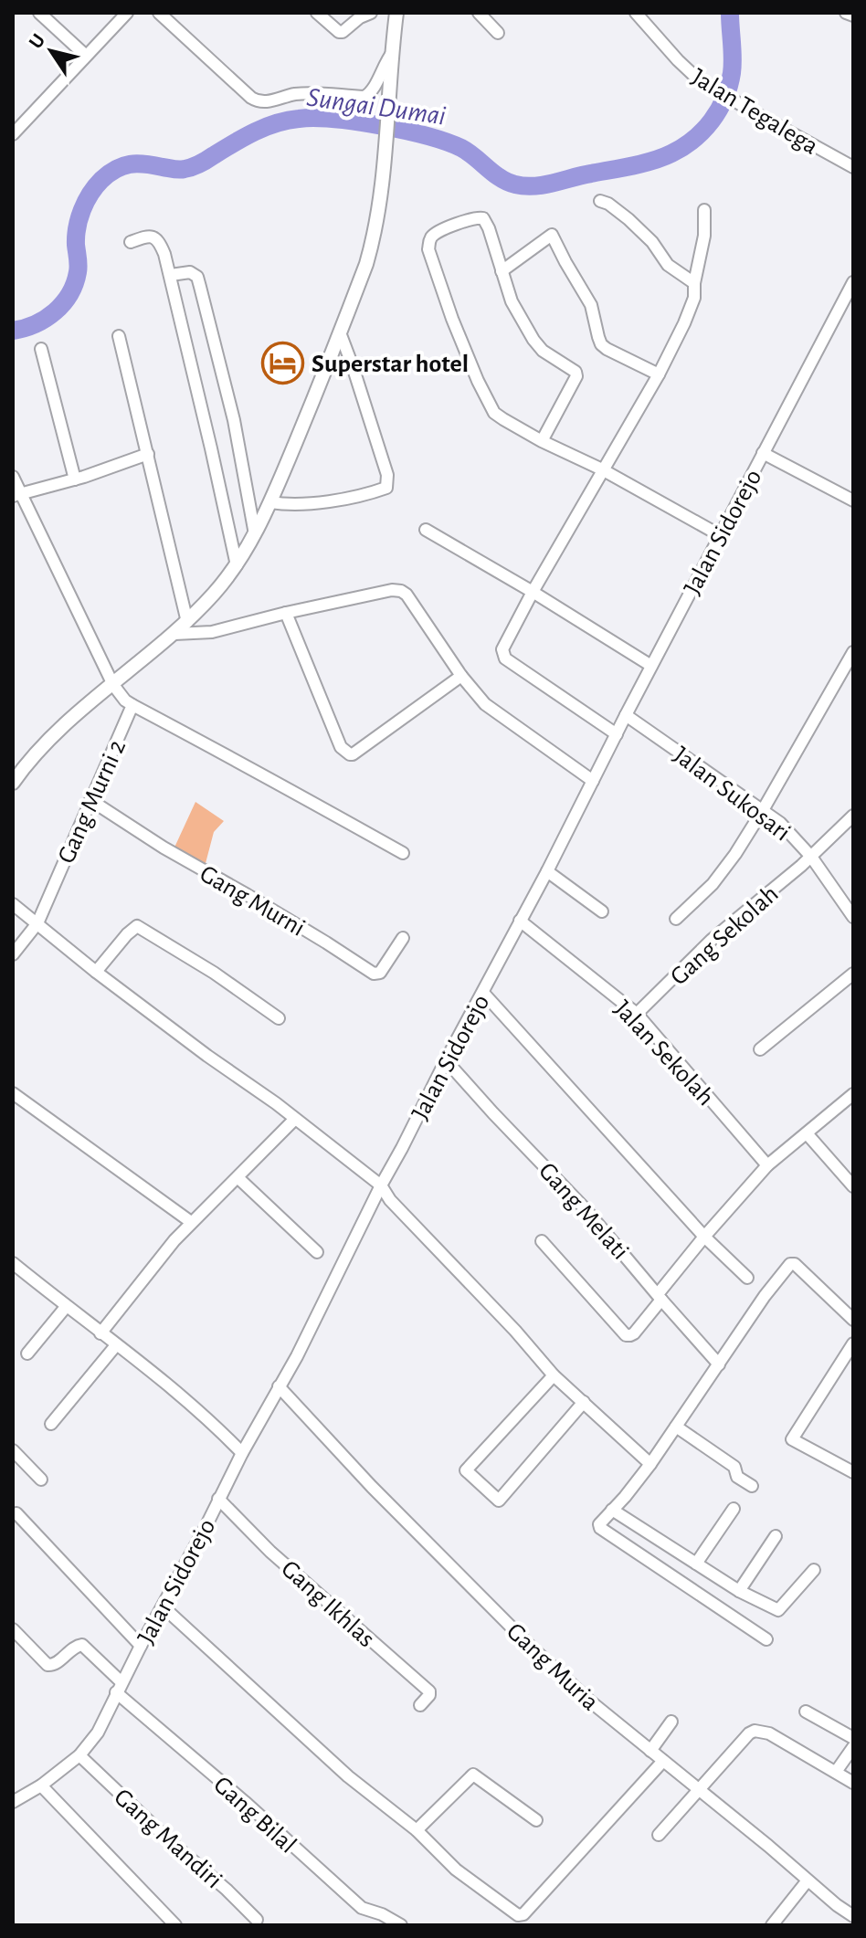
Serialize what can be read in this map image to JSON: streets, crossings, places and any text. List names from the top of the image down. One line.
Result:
{"streets":{"street":["Jalan Tegalega","Jalan Sidorejo","Jalan Sukosari","Gang Murni 2","Gang Murni","Gang Sekolah","Jalan Sekolah","Gang Melati","Gang Ikhlas","Gang Muria","Gang Bilal","Gang Mandiri"]},"crossings":[["Jalan Sidorejo","Jalan Sukosari"],["Jalan Sidorejo","Jalan Sekolah"],["Jalan Sidorejo","Gang Melati"],["Jalan Sidorejo","Gang Ikhlas"],["Jalan Sidorejo","Gang Muria"],["Jalan Sidorejo","Gang Bilal"],["Jalan Sidorejo","Gang Mandiri"],["Jalan Sukosari","Gang Sekolah"],["Gang Murni 2","Gang Murni"],["Gang Sekolah","Jalan Sekolah"]],"water":["Sungai Dumai"],"places":{"hotel":["Superstar hotel"]},"north":"top left"}
